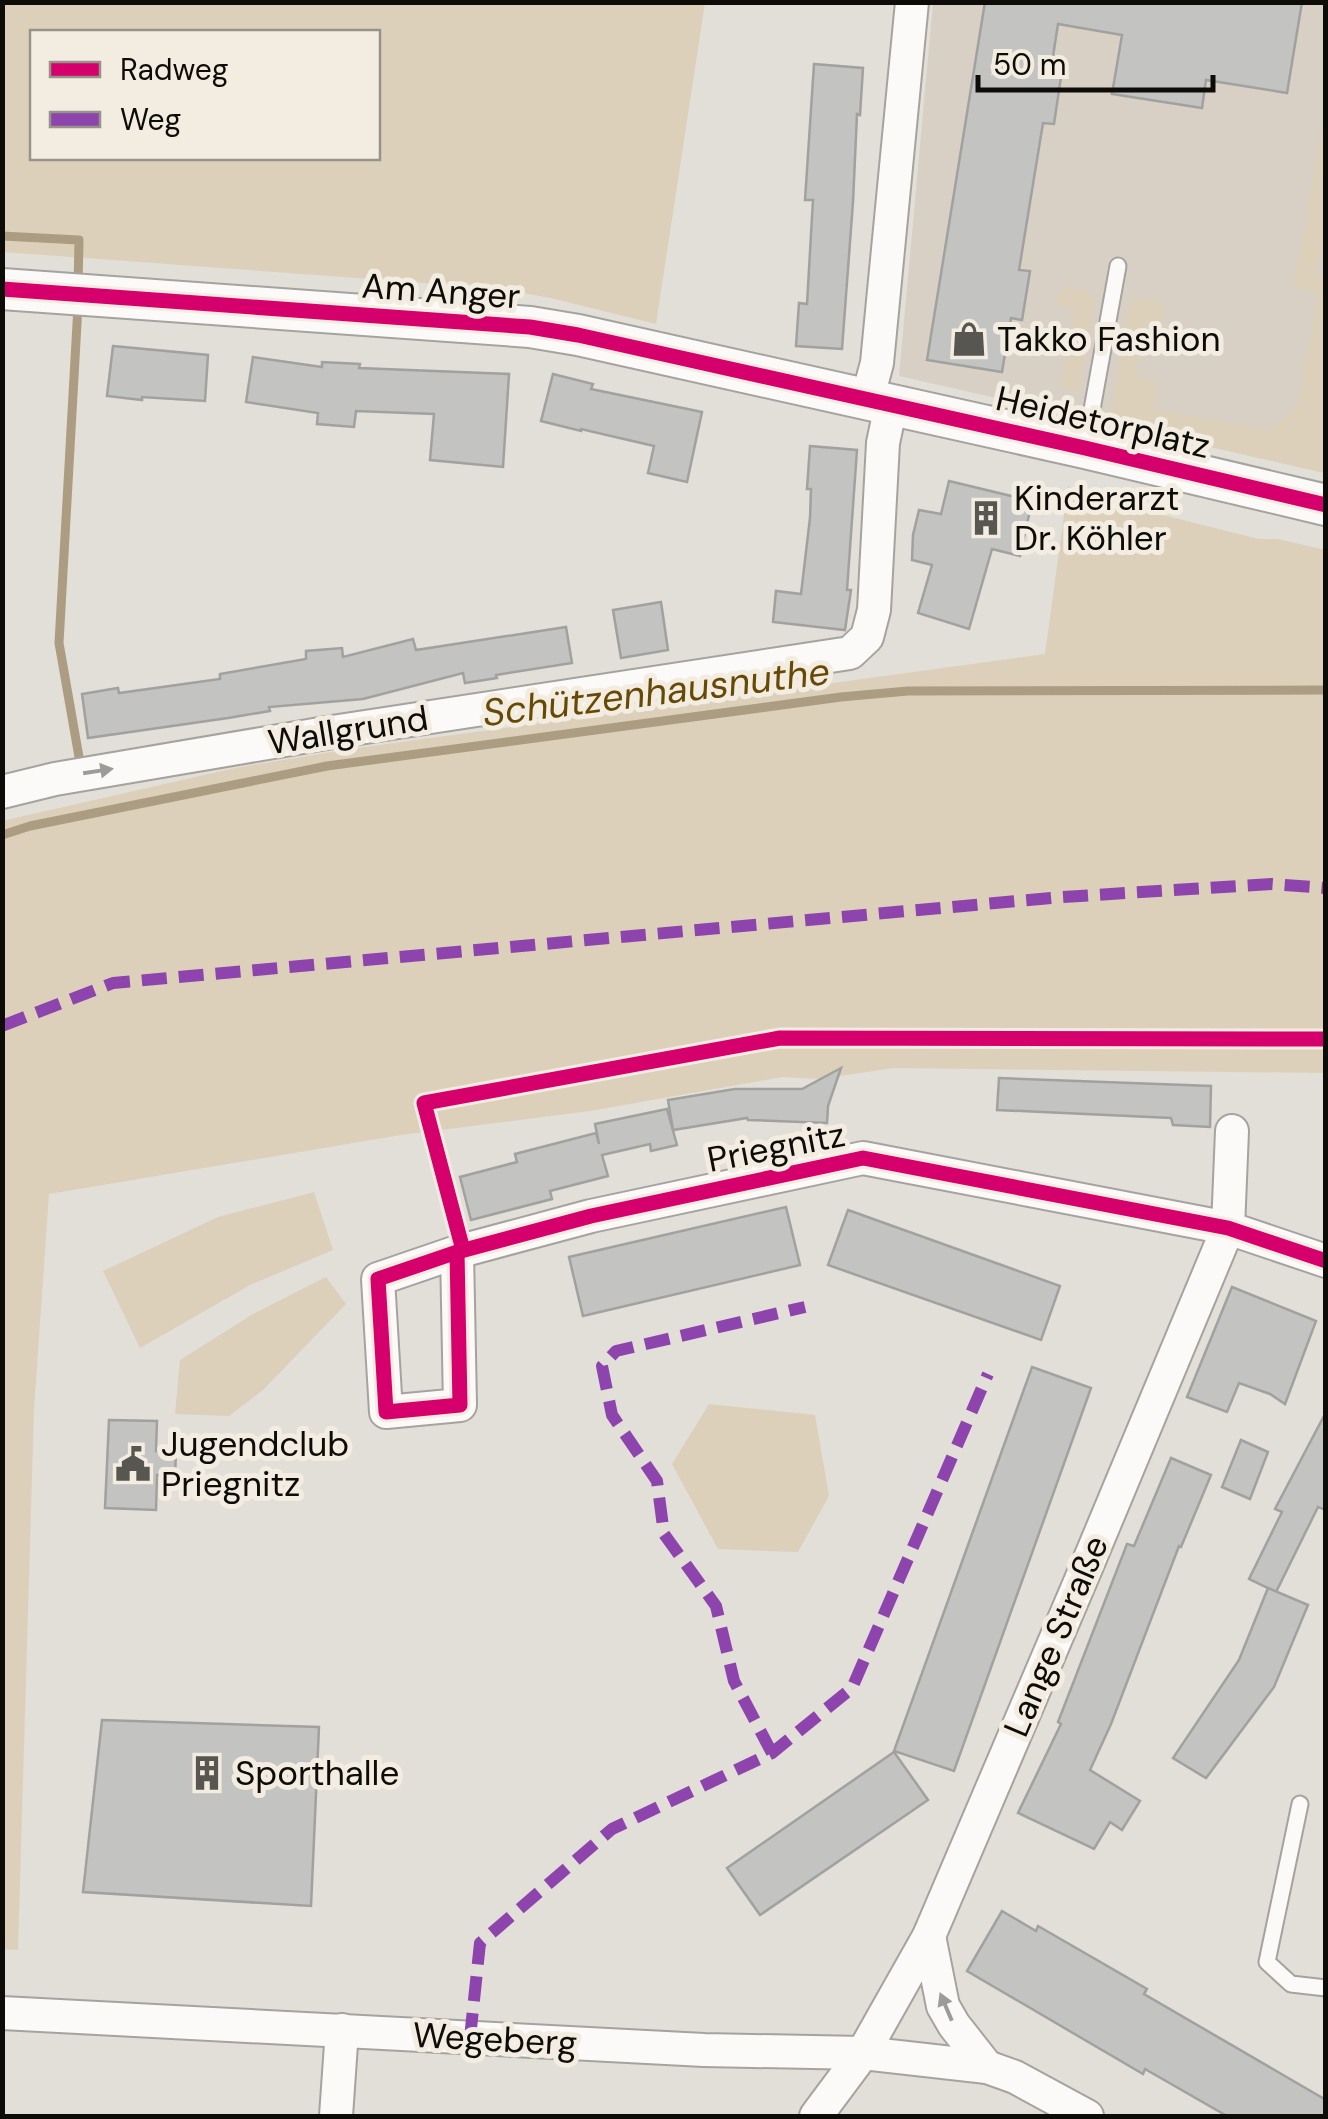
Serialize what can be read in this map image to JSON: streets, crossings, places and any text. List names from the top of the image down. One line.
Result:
{"streets":{"street":["Am Anger","Heidetorplatz","Wallgrund","Priegnitz","Lange Straße","Wegeberg"]},"crossings":[["Am Anger","Heidetorplatz"],["Am Anger","Wallgrund"],["Heidetorplatz","Wallgrund"],["Priegnitz","Lange Straße"],["Lange Straße","Wegeberg"]],"one_way":["Wallgrund"],"water":["Schützenhausnuthe"],"places":{"shop":["Takko Fashion"],"building":["Kinderarzt Dr. Köhler","Sporthalle"],"public building":["Jugendclub Priegnitz"]},"legend":["Radweg","Weg"],"scale_bar":"50 m"}
